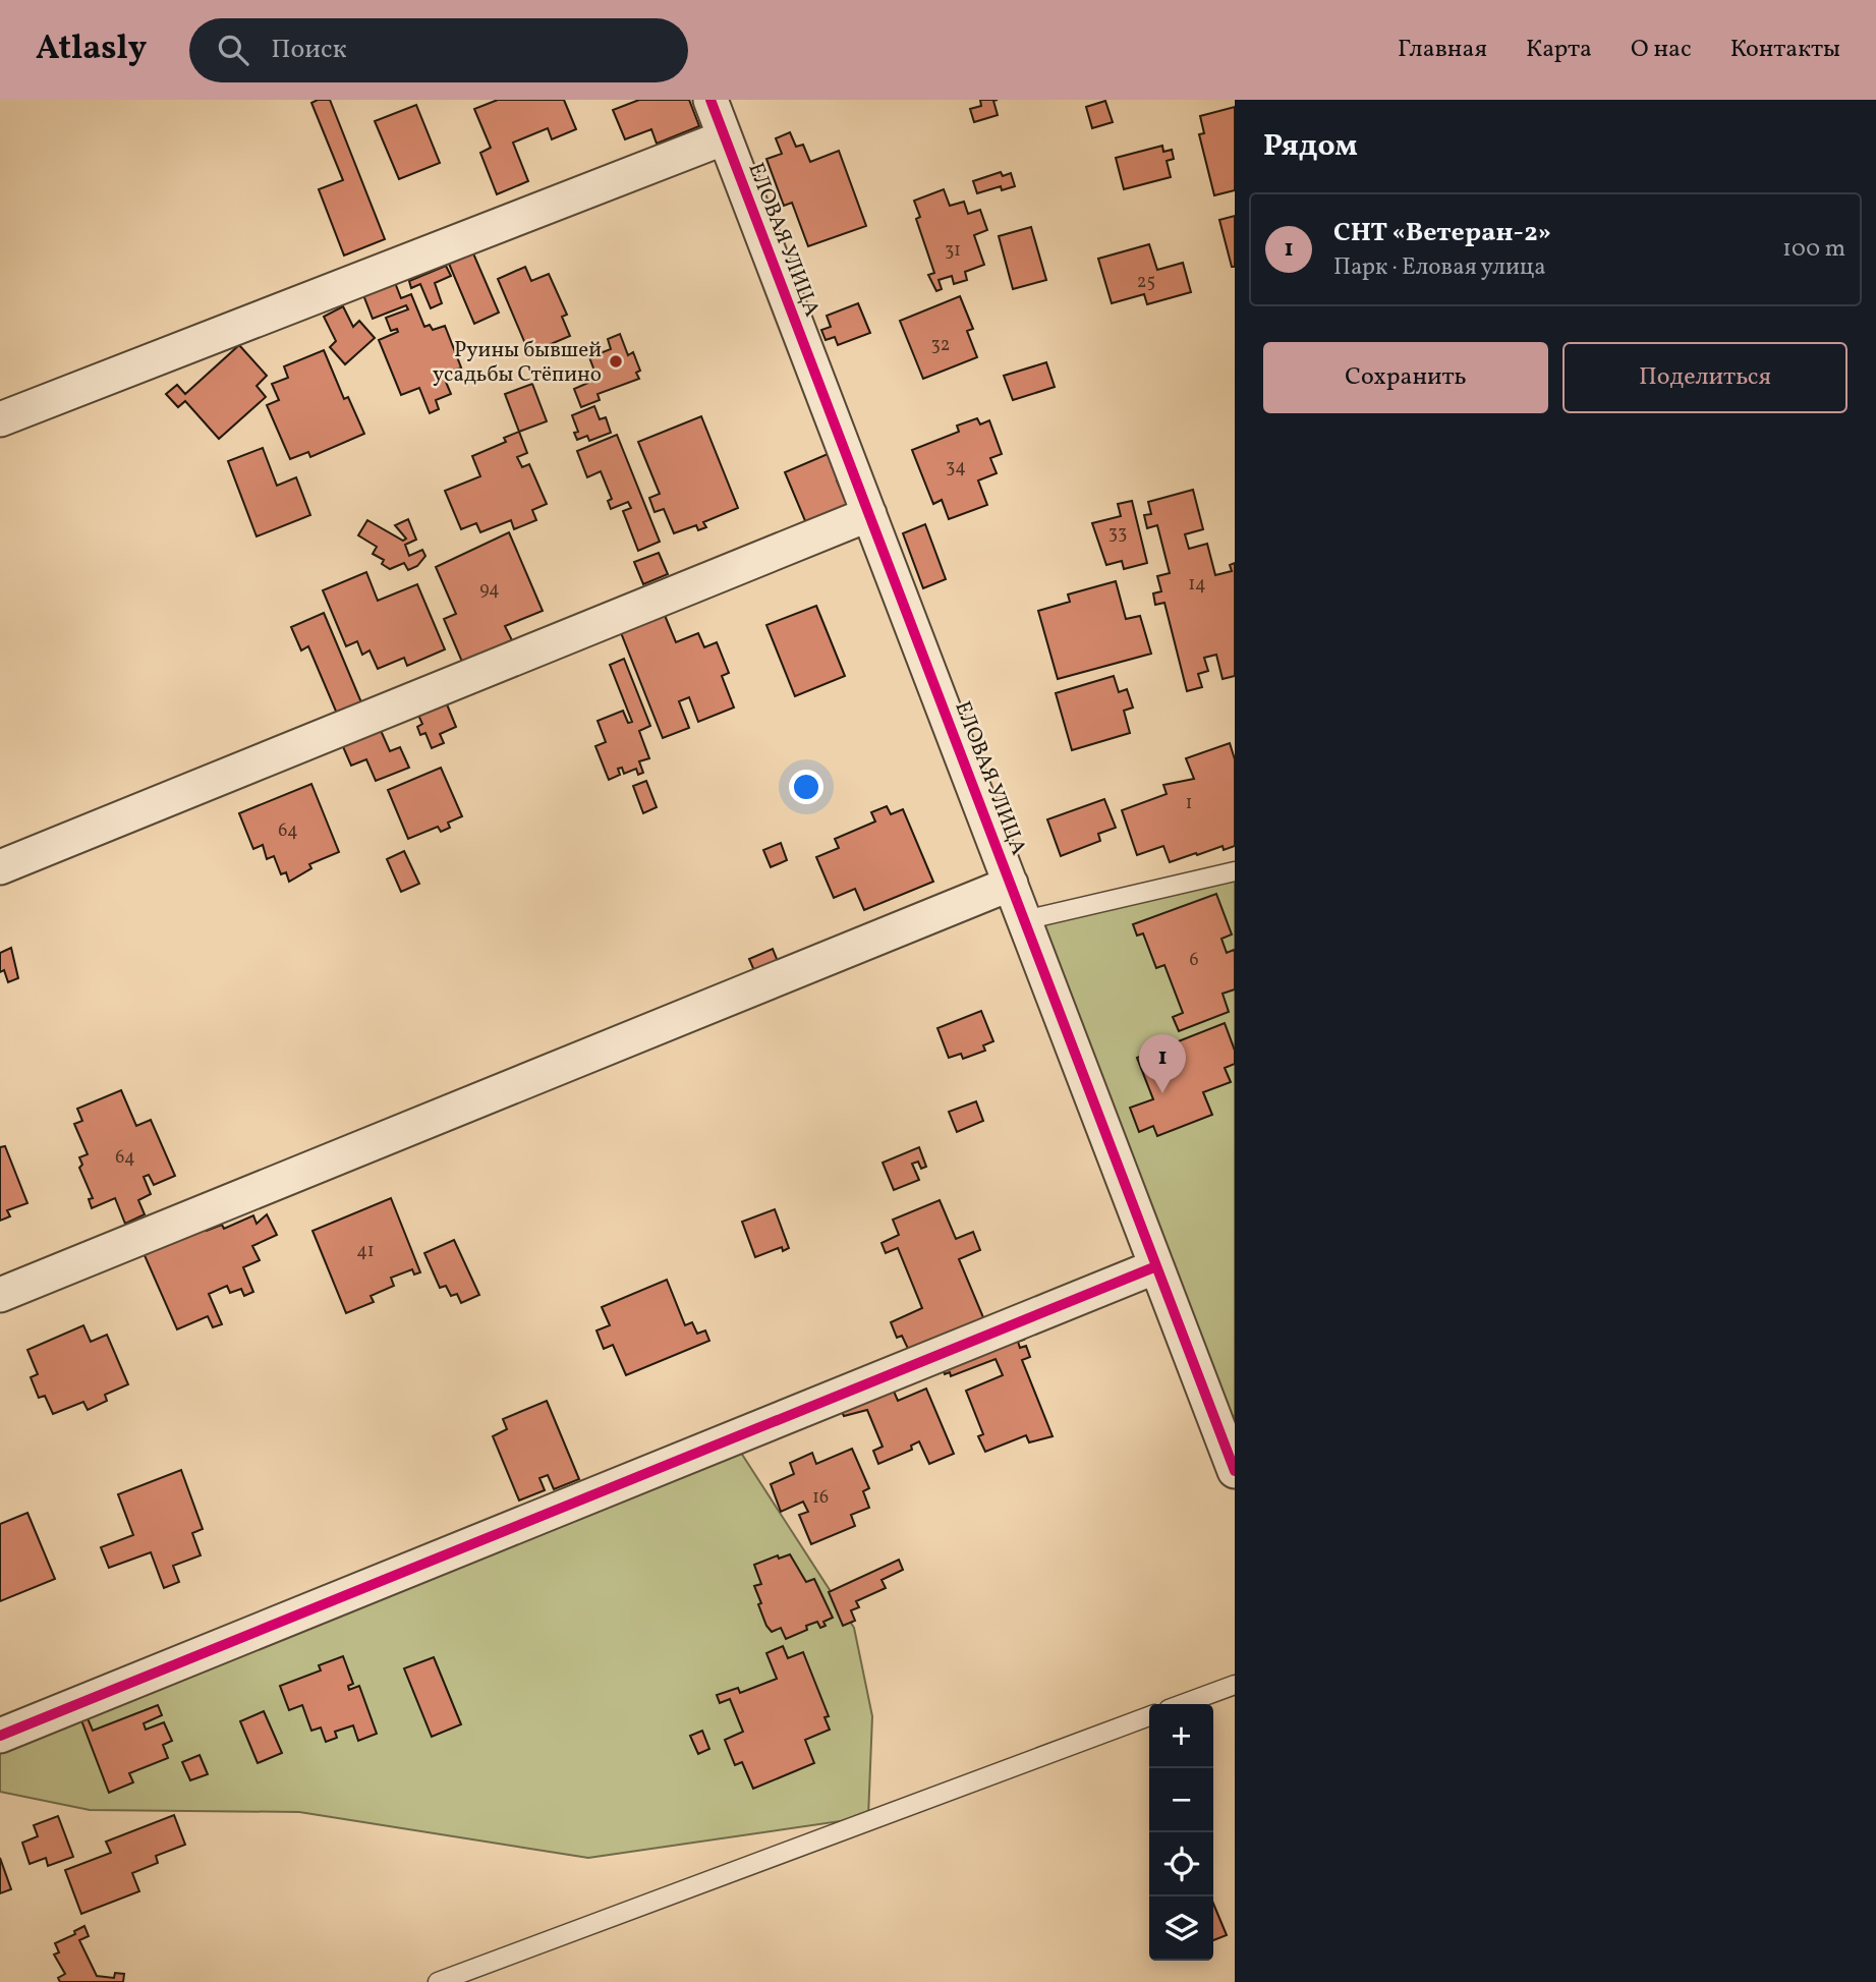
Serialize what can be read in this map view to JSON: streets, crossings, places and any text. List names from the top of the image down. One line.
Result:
{"streets":{"street":["ЕЛОВАЯ УЛИЦА"]},"places":["Руины бывшей усадьбы Стёпино"],"house_numbers":["31","25","32","34","33","14","94","1","64","6","64","41","16"],"page":{"header":"Atlasly","search":"Поиск","nav":["Главная","Карта","О нас","Контакты"],"heading":"Рядом","list":[{"mark":"1","name":"СНТ «Ветеран-2»","note":"Парк · Еловая улица","value":"100 m"}],"buttons":["Сохранить","Поделиться"],"pins":"1","map_buttons":["+","−"]}}
